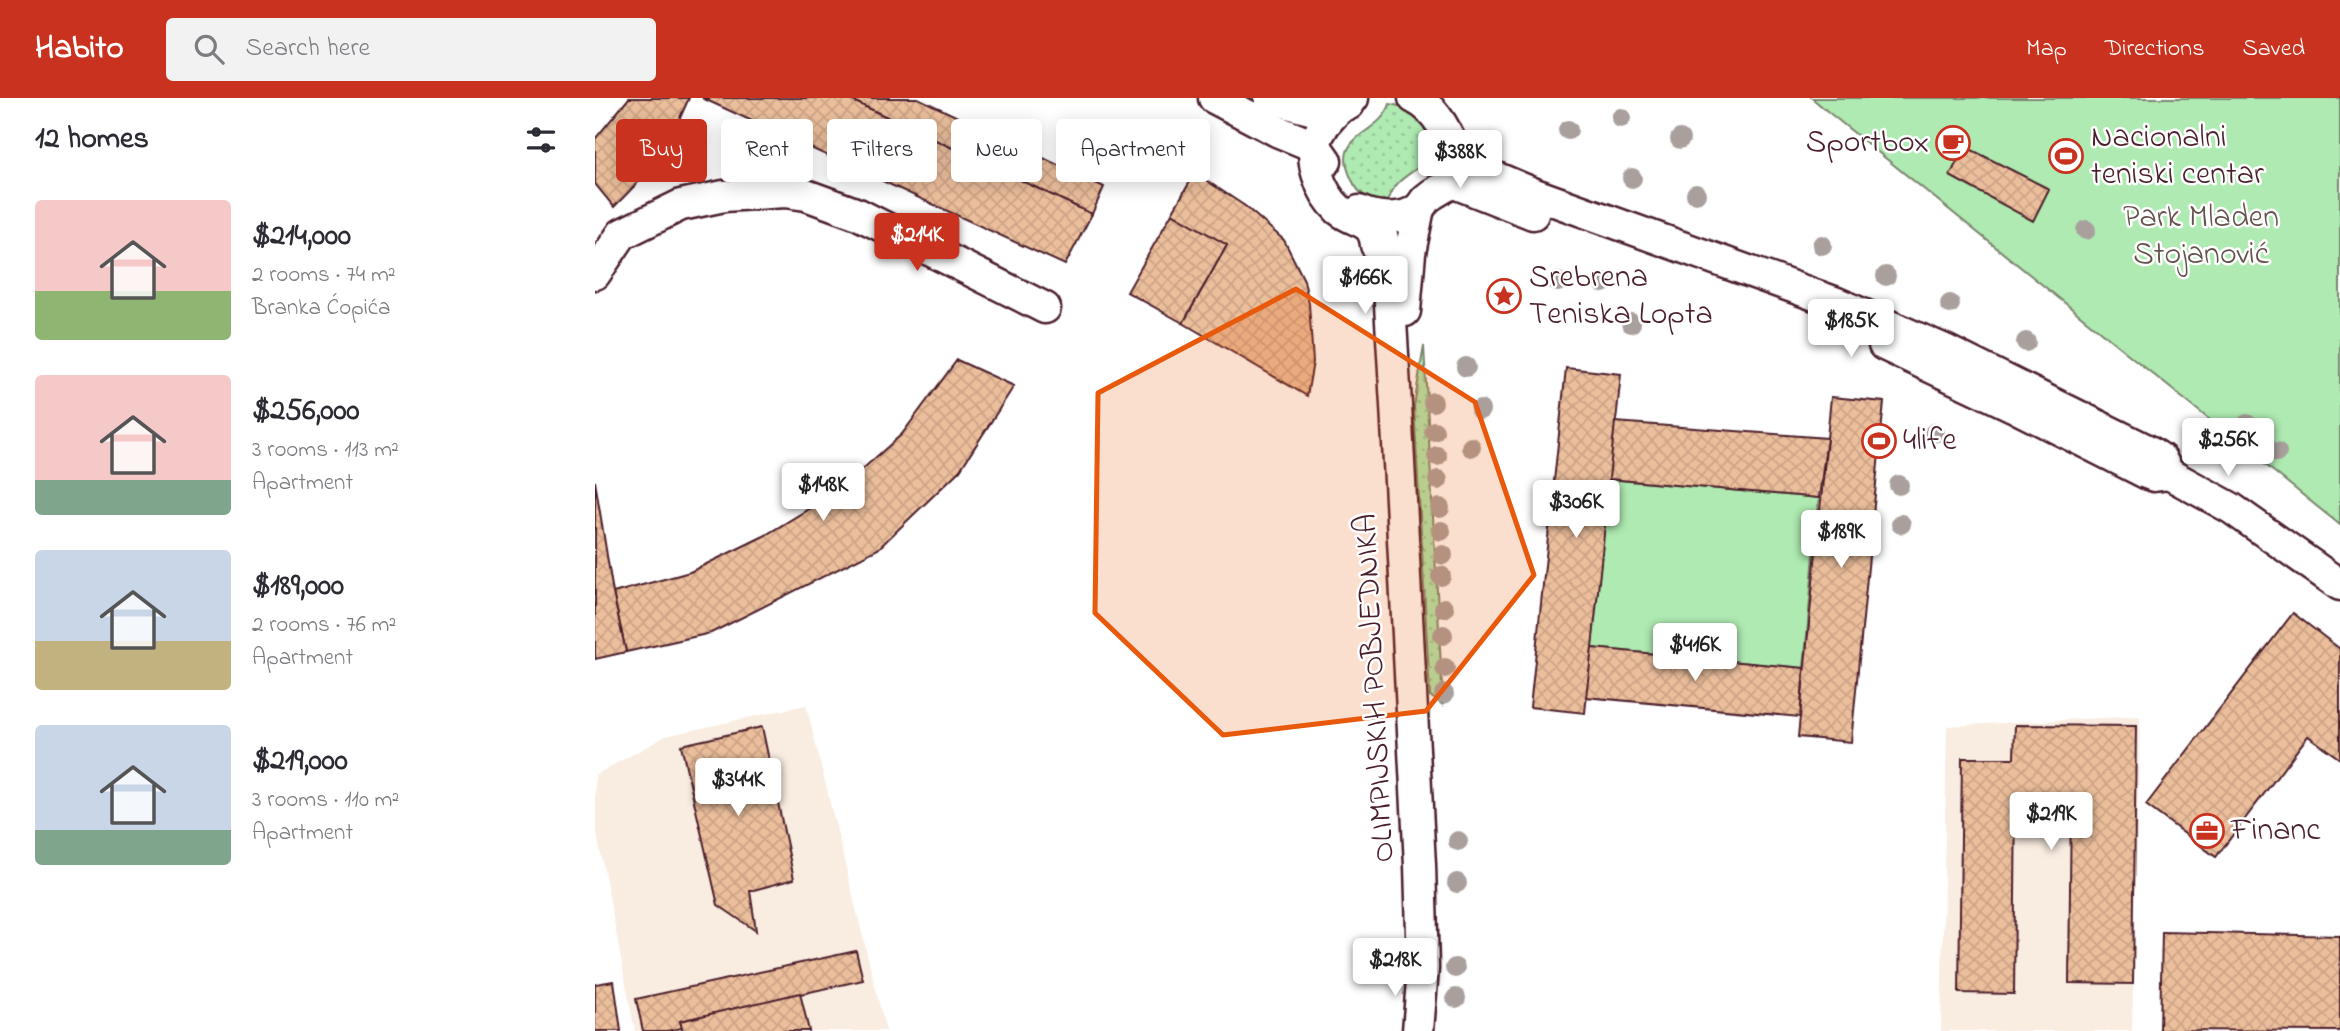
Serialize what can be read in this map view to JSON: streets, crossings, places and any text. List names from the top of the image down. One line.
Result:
{"streets":{"street":["OLIMPIJSKIH POBJEDNIKA"]},"parks":["Park Mladen Stojanović"],"places":{"cafe":["Sportbox"],"sports":["Nacionalni teniski centar","4life"],"place":["Srebrena Teniska Lopta"],"office":["Financ"]},"page":{"header":"Habito","search":"Search here","nav":["Map","Directions","Saved"],"heading":"12 homes","chip":["Buy","Rent","Filters","New","Apartment"],"price":["$388K","$214K","$166K","$185K","$256K","$148K","$306K","$189K","$416K","$344K","$219K","$218K"],"list":[{"name":"$214,000","note":"2 rooms · 74 m² · Branka Ćopića"},{"name":"$256,000","note":"3 rooms · 113 m² · Apartment"},{"name":"$189,000","note":"2 rooms · 76 m² · Apartment"},{"name":"$219,000","note":"3 rooms · 110 m² · Apartment"}]}}
